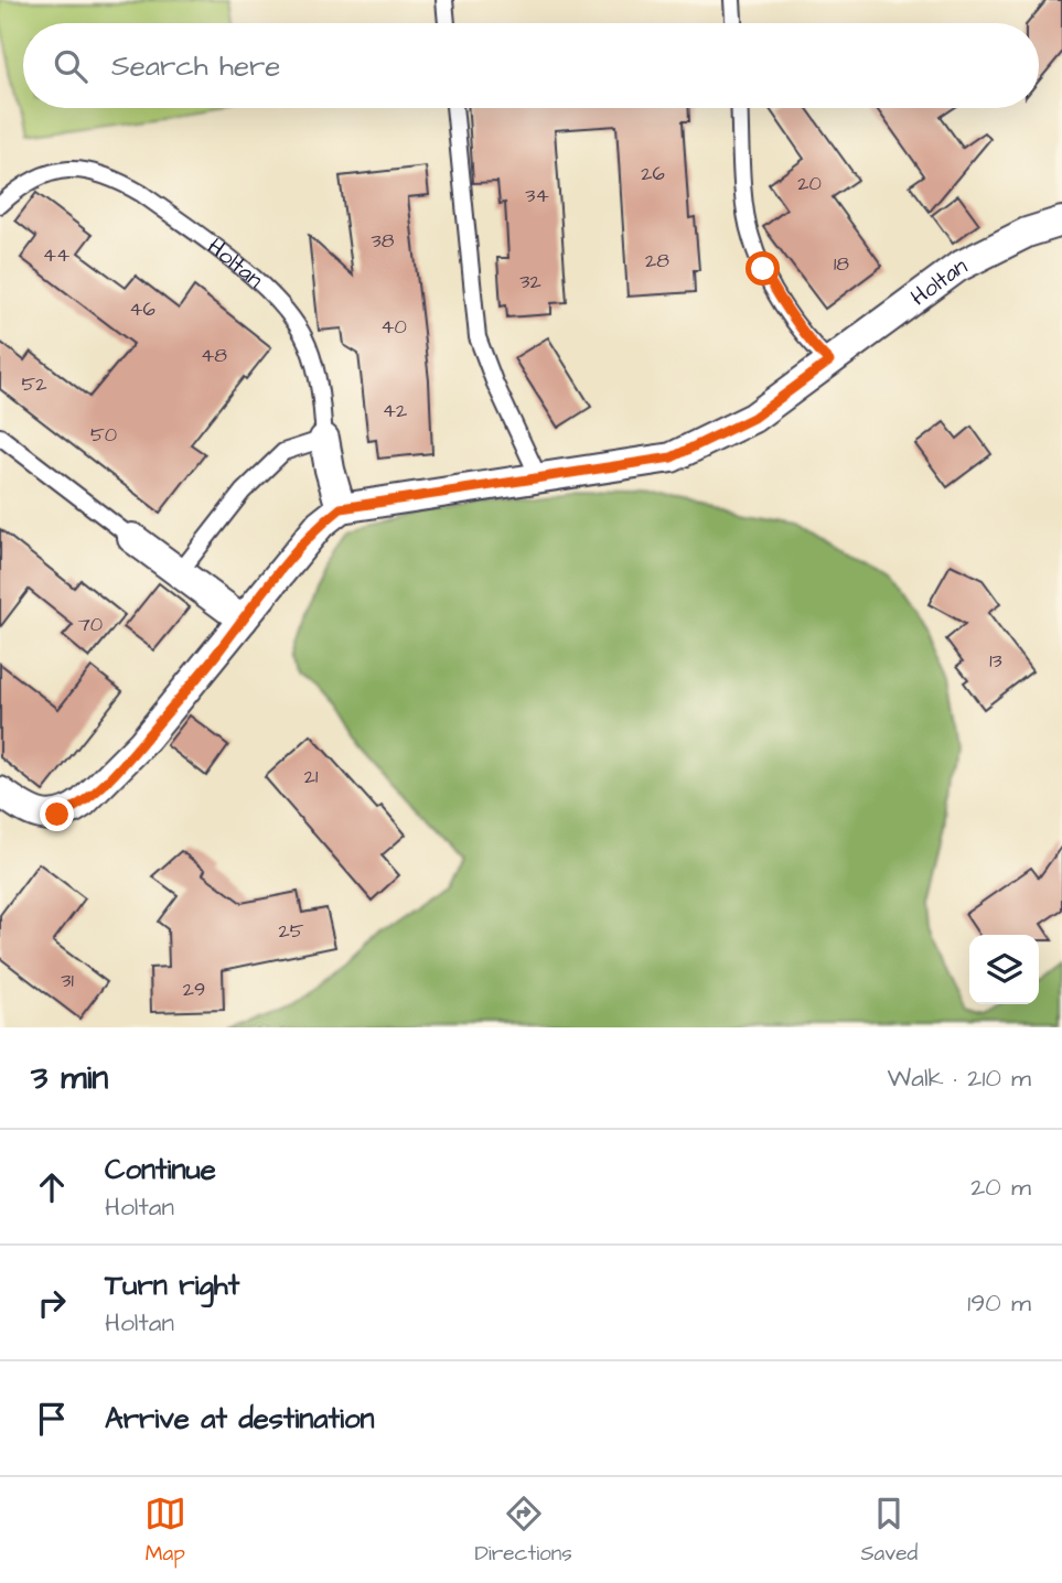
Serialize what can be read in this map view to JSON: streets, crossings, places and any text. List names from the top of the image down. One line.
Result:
{"streets":{"street":["Holtan"]},"house_numbers":["26","20","34","38","44","28","18","32","46","40","48","52","42","50","70","13","21","25","31","29"],"page":{"search":"Search here","heading":["3 min","Walk · 210 m"],"list":[["Continue","Holtan","20 m"],["Turn right","Holtan","190 m"],"Arrive at destination"],"nav":["Map","Directions","Saved"]}}
